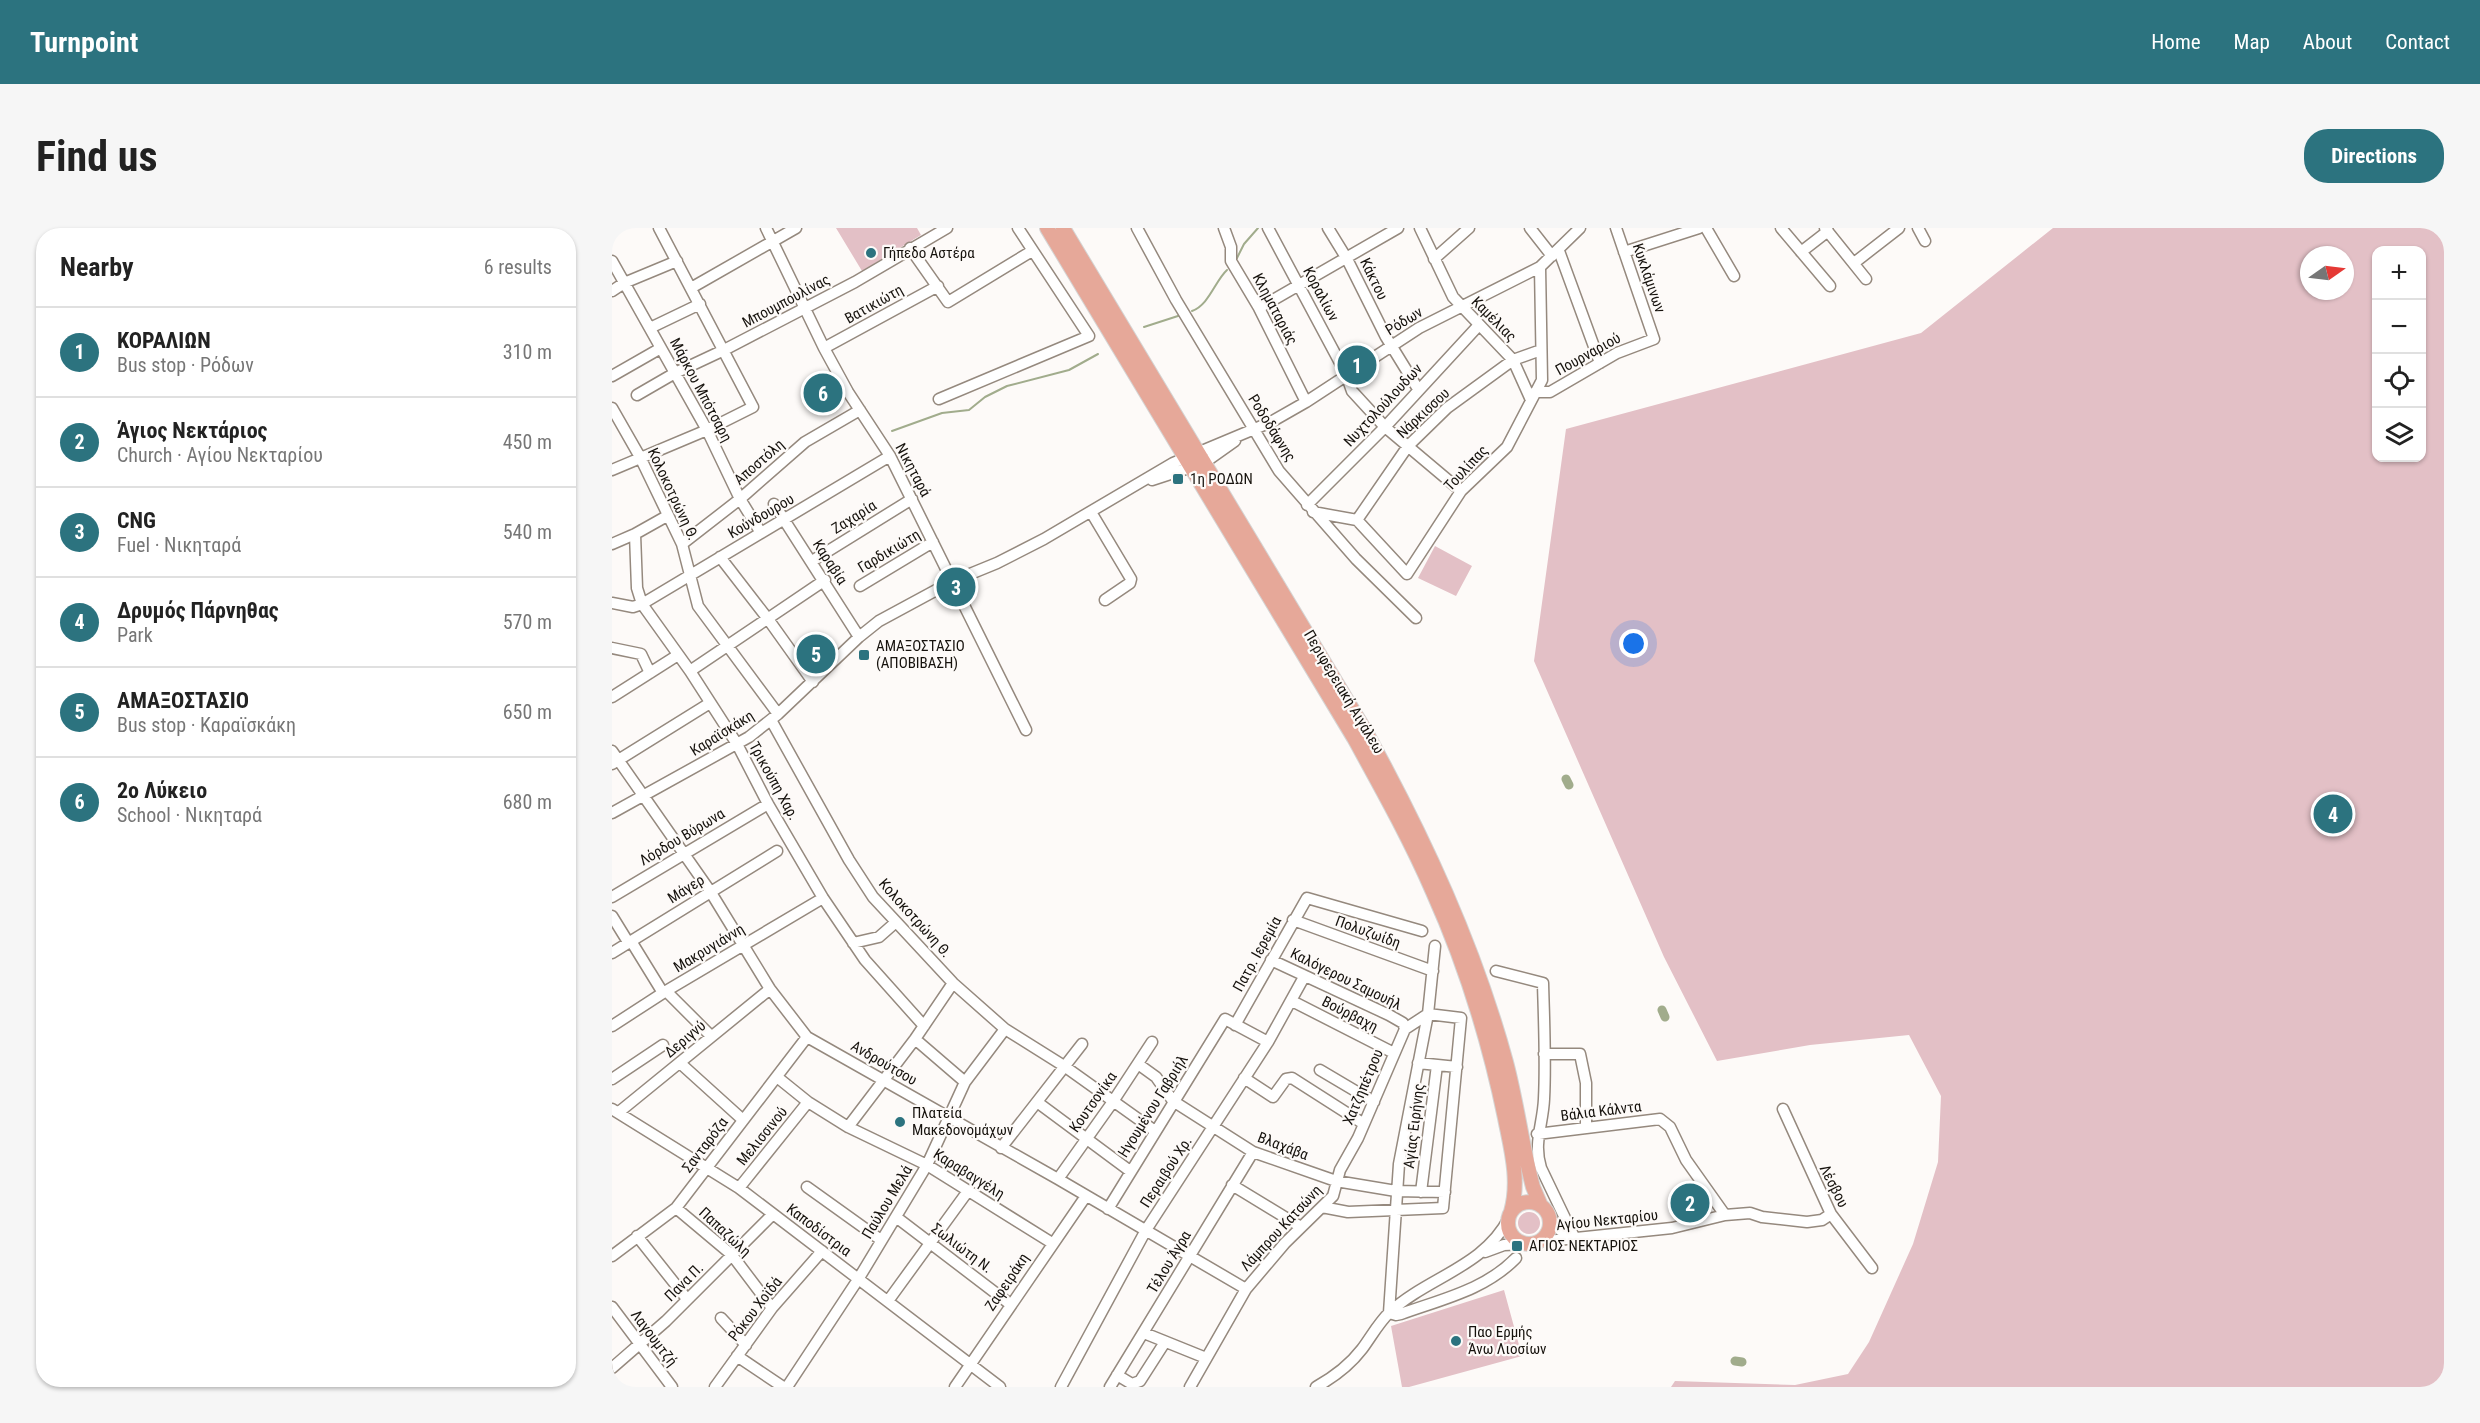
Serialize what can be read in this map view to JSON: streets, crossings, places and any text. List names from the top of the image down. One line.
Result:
{"streets":{"main road":["Περιφερειακή Αιγάλεω"],"street":["Κυκλάμινων","Κάκτου","Κοραλίων","Μπουμπουλίνας","Βατικιώτη","Κληματαριάς","Καμέλιας","Ρόδων","Πουρναριού","Μάρκου Μπότσαρη","Νυχτολούλουδων","Νάρκισσου","Ροδοδάφνης","Αποστόλη","Τουλίπας","Νικηταρά","Κολοκοτρώνη Θ.","Κούνδουρου","Ζαχαρία","Γαρδικιώτη","Καραβία","Καραϊσκάκη","Τρικούπη Χαρ.","Λόρδου Βύρωνα","Μάγερ","Πολυζωίδη","Μακρυγιάννη","Πατρ. Ιερεμία","Καλόγερου Σαμουήλ","Βούρβαχη","Δεριγνύ","Ανδρούτσου","Χατζηπέτρου","Κουτσονίκα","Ηγουμένου Γαβριήλ","Βάλια Κάλντα","Αγίας Ειρήνης","Μελισσινού","Σανταρόζα","Βλαχάβα","Περαιβού Χρ.","Καραβαγγέλη","Λέσβου","Παύλου Μελά","Αγίου Νεκταρίου","Λάμπρου Κατσώνη","Καποδίστρια","Παπαζώλη","Σωλιώτη Ν.","Τέλου Άγρα","Πανα Π.","Ζαφειράκη","Ρόκου Χοϊδά","Λαγουμτζή"]},"crossings":[["Κυκλάμινων","Πουρναριού"],["Κάκτου","Ρόδων"],["Κάκτου","Νυχτολούλουδων"],["Κοραλίων","Ρόδων"],["Κοραλίων","Νυχτολούλουδων"],["Κοραλίων","Νάρκισσου"],["Κοραλίων","Τουλίπας"],["Μπουμπουλίνας","Μάρκου Μπότσαρη"],["Μπουμπουλίνας","Νικηταρά"],["Βατικιώτη","Νικηταρά"],["Κληματαριάς","Ρόδων"],["Καμέλιας","Ρόδων"],["Καμέλιας","Πουρναριού"],["Καμέλιας","Νυχτολούλουδων"],["Καμέλιας","Νάρκισσου"],["Καμέλιας","Τουλίπας"],["Ρόδων","Ροδοδάφνης"],["Ρόδων","Νικηταρά"],["Ρόδων","Περιφερειακή Αιγάλεω"],["Ρόδων","Καραϊσκάκη"],["Πουρναριού","Τουλίπας"],["Μάρκου Μπότσαρη","Αποστόλη"],["Μάρκου Μπότσαρη","Κούνδουρου"],["Νυχτολούλουδων","Ροδοδάφνης"],["Νάρκισσου","Τουλίπας"],["Αποστόλη","Νικηταρά"],["Αποστόλη","Κολοκοτρώνη Θ."],["Νικηταρά","Κούνδουρου"],["Νικηταρά","Ζαχαρία"],["Νικηταρά","Γαρδικιώτη"],["Νικηταρά","Καραϊσκάκη"],["Κολοκοτρώνη Θ.","Κούνδουρου"],["Κολοκοτρώνη Θ.","Καραϊσκάκη"],["Κολοκοτρώνη Θ.","Κουτσονίκα"],["Κολοκοτρώνη Θ.","Ηγουμένου Γαβριήλ"],["Κολοκοτρώνη Θ.","Παύλου Μελά"],["Κούνδουρου","Καραβία"],["Κούνδουρου","Τρικούπη Χαρ."],["Ζαχαρία","Καραβία"],["Καραβία","Καραϊσκάκη"],["Περιφερειακή Αιγάλεω","Αγίου Νεκταρίου"],["Καραϊσκάκη","Τρικούπη Χαρ."],["Καραϊσκάκη","Ανδρούτσου"],["Τρικούπη Χαρ.","Λόρδου Βύρωνα"],["Τρικούπη Χαρ.","Μακρυγιάννη"],["Λόρδου Βύρωνα","Ανδρούτσου"],["Μάγερ","Ανδρούτσου"],["Πολυζωίδη","Πατρ. Ιερεμία"],["Μακρυγιάννη","Ανδρούτσου"],["Πατρ. Ιερεμία","Καλόγερου Σαμουήλ"],["Πατρ. Ιερεμία","Ηγουμένου Γαβριήλ"],["Καλόγερου Σαμουήλ","Χατζηπέτρου"],["Καλόγερου Σαμουήλ","Περαιβού Χρ."],["Βούρβαχη","Χατζηπέτρου"],["Βούρβαχη","Περαιβού Χρ."],["Δεριγνύ","Ανδρούτσου"],["Δεριγνύ","Καποδίστρια"],["Ανδρούτσου","Κουτσονίκα"],["Ανδρούτσου","Ηγουμένου Γαβριήλ"],["Ανδρούτσου","Σανταρόζα"],["Ανδρούτσου","Περαιβού Χρ."],["Ανδρούτσου","Παύλου Μελά"],["Ανδρούτσου","Λάμπρου Κατσώνη"],["Ανδρούτσου","Τέλου Άγρα"],["Ανδρούτσου","Ζαφειράκη"],["Χατζηπέτρου","Βλαχάβα"],["Χατζηπέτρου","Λάμπρου Κατσώνη"],["Κουτσονίκα","Βλαχάβα"],["Ηγουμένου Γαβριήλ","Βλαχάβα"],["Βάλια Κάλντα","Αγίου Νεκταρίου"],["Αγίας Ειρήνης","Βλαχάβα"],["Μελισσινού","Καραβαγγέλη"],["Μελισσινού","Καποδίστρια"],["Σανταρόζα","Καραβαγγέλη"],["Σανταρόζα","Καποδίστρια"],["Σανταρόζα","Παπαζώλη"],["Βλαχάβα","Περαιβού Χρ."],["Βλαχάβα","Λάμπρου Κατσώνη"],["Βλαχάβα","Τέλου Άγρα"],["Καραβαγγέλη","Παύλου Μελά"],["Καραβαγγέλη","Ζαφειράκη"],["Λέσβου","Αγίου Νεκταρίου"],["Παύλου Μελά","Καποδίστρια"],["Παύλου Μελά","Σωλιώτη Ν."],["Καποδίστρια","Πανα Π."],["Καποδίστρια","Ζαφειράκη"],["Καποδίστρια","Ρόκου Χοϊδά"],["Παπαζώλη","Πανα Π."],["Παπαζώλη","Ρόκου Χοϊδά"],["Σωλιώτη Ν.","Ζαφειράκη"],["Πανα Π.","Λαγουμτζή"]],"places":{"other":["Γήπεδο Αστέρα","Πλατεία Μακεδονομάχων","Παο Ερμής Άνω Λιοσίων"],"transit":["1η ΡΟΔΩΝ","ΑΜΑΞΟΣΤΑΣΙΟ (ΑΠΟΒΙΒΑΣΗ)","ΑΓΙΟΣ ΝΕΚΤΑΡΙΟΣ"]},"north":"right","page":{"header":"Turnpoint","nav":["Home","Map","About","Contact"],"buttons":"Directions","title":"Find us","heading":["Nearby","6 results"],"map_buttons":["+","−"],"list":[{"mark":"1","name":"ΚΟΡΑΛΙΩΝ","note":"Bus stop · Ρόδων","value":"310 m"},{"mark":"2","name":"Άγιος Νεκτάριος","note":"Church · Αγίου Νεκταρίου","value":"450 m"},{"mark":"3","name":"CNG","note":"Fuel · Νικηταρά","value":"540 m"},{"mark":"4","name":"Δρυμός Πάρνηθας","note":"Park","value":"570 m"},{"mark":"5","name":"ΑΜΑΞΟΣΤΑΣΙΟ","note":"Bus stop · Καραϊσκάκη","value":"650 m"},{"mark":"6","name":"2ο Λύκειο","note":"School · Νικηταρά","value":"680 m"}],"pins":["1","6","3","5","4","2"]}}
